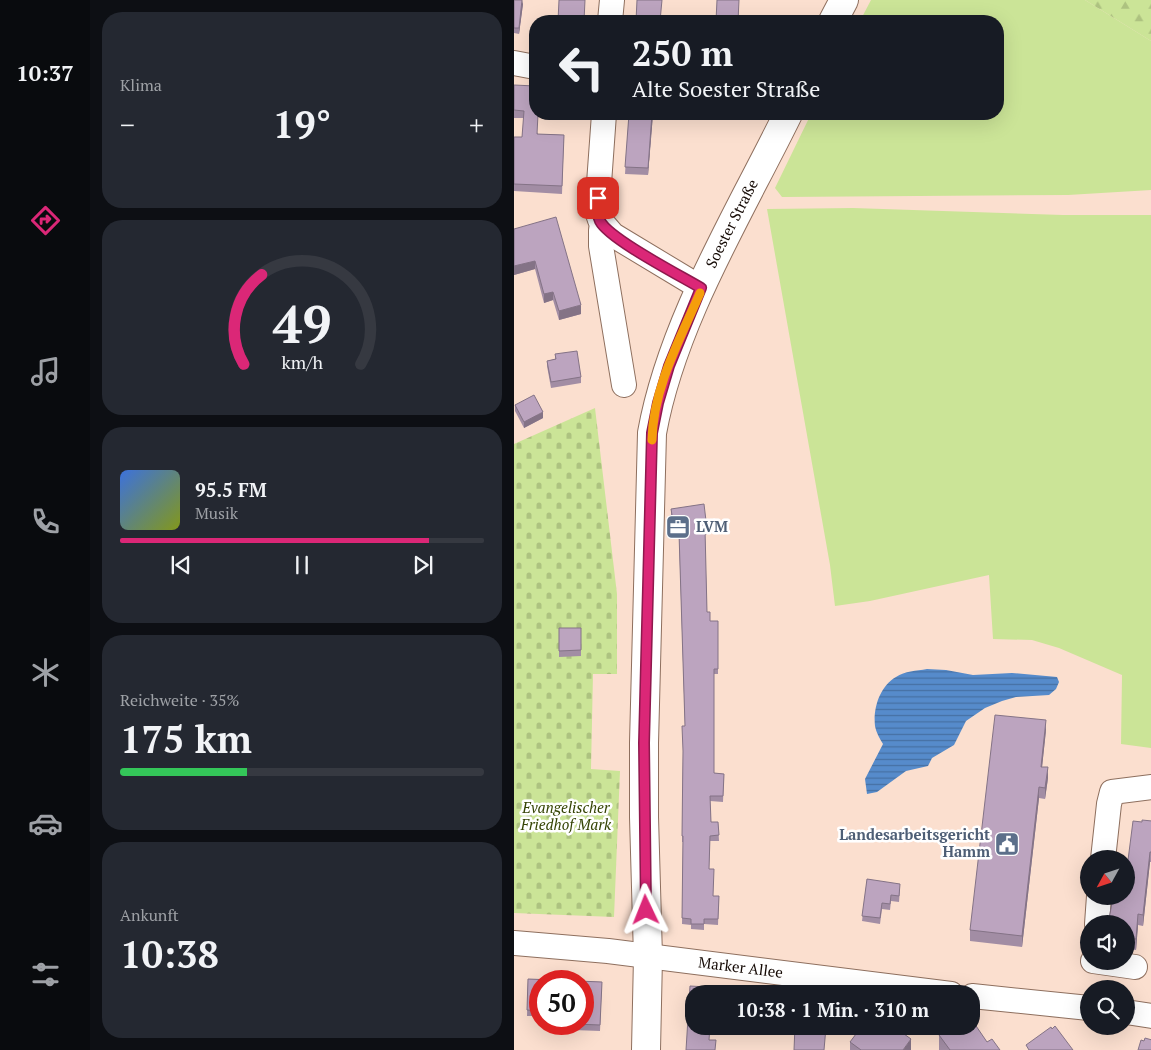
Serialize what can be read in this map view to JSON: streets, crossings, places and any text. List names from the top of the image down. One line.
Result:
{"streets":{"main road":["Soester Straße"],"street":["Marker Allee"]},"crossings":[["Soester Straße","Marker Allee"]],"parks":["Evangelischer Friedhof Mark"],"places":{"office":["LVM"],"public building":["Landesarbeitsgericht Hamm"]},"north":"bottom left","page":{"tabs":"10:37","tile":["Klima",["Reichweite · 35%","175 km"],["Ankunft","10:38"]],"turn":["250 m","Alte Soester Straße"],"heat":["−","19°","+"],"song":["95.5 FM","Musik"],"limit":"50","trip":"10:38 · 1 Min. · 310 m","gauge":["49","km/h"]}}
